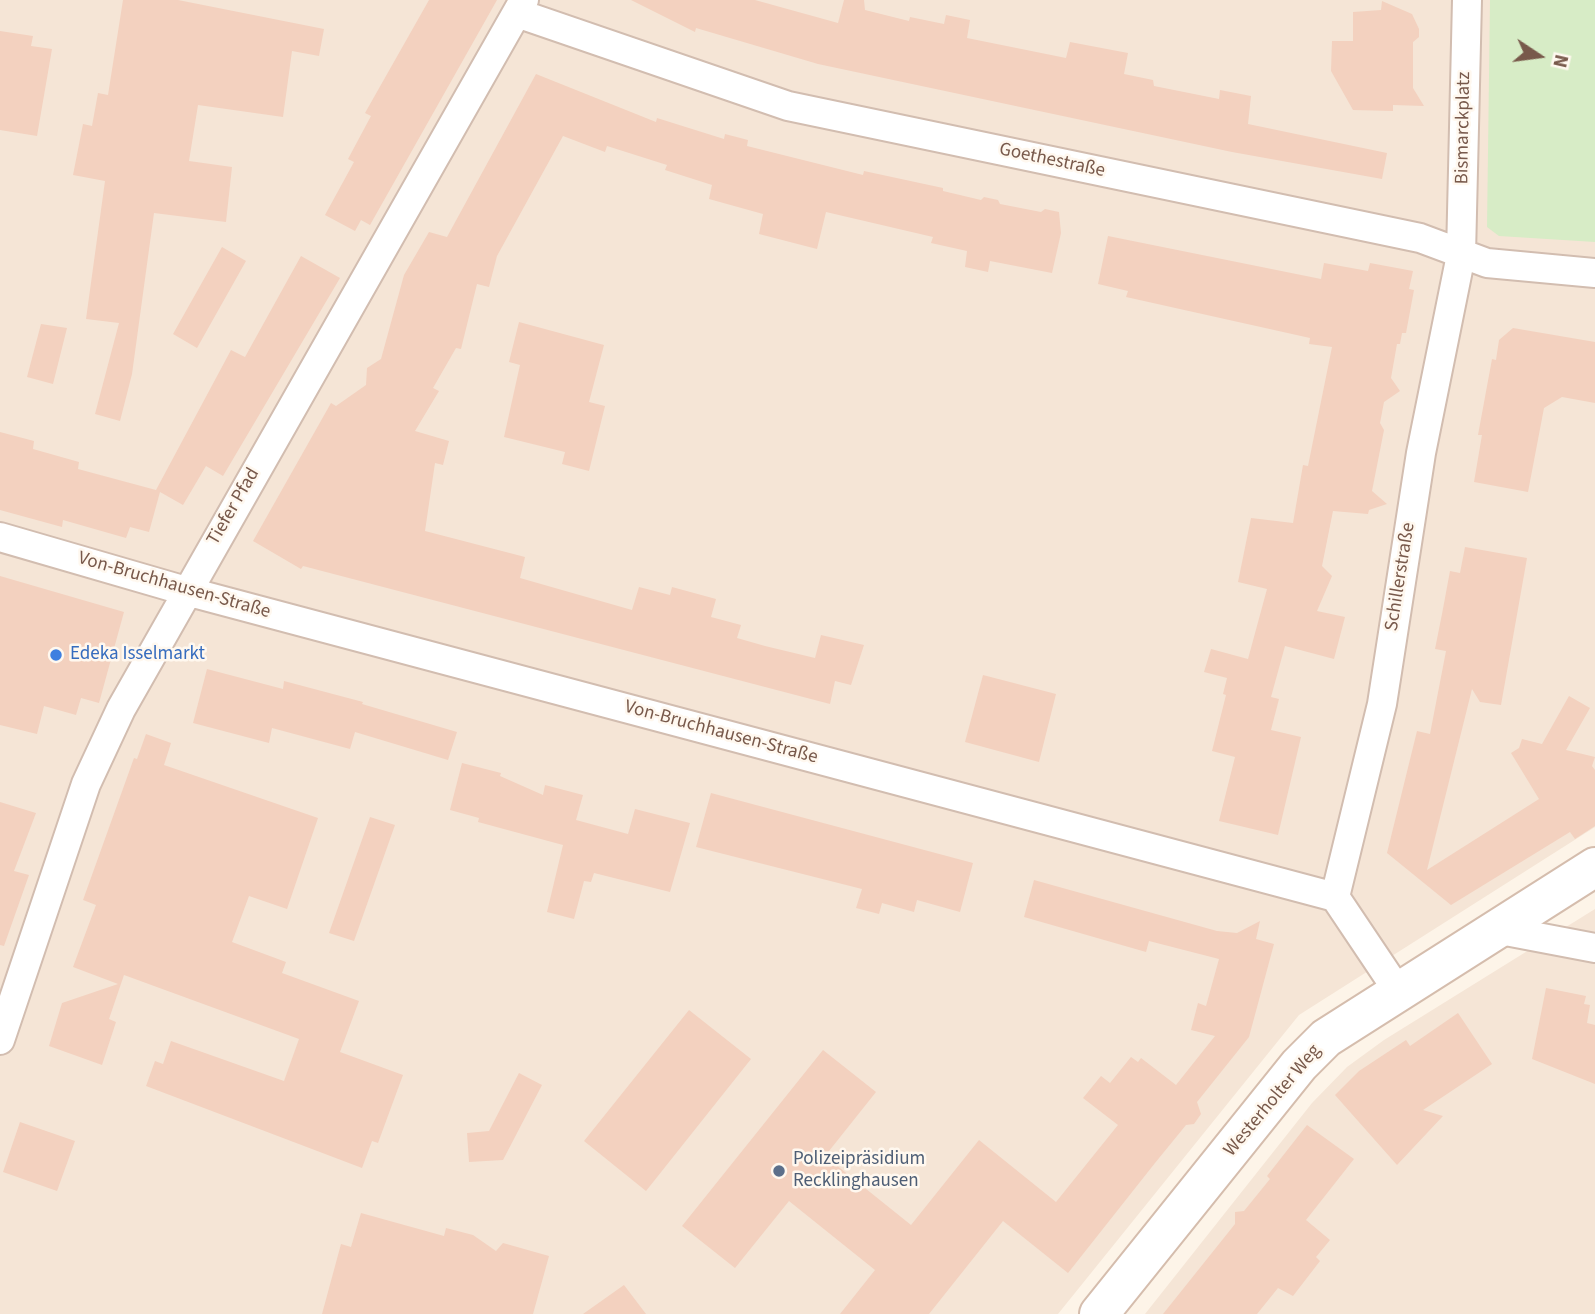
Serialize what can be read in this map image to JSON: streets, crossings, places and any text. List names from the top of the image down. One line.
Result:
{"streets":{"street":["Bismarckplatz","Goethestraße","Tiefer Pfad","Schillerstraße","Von-Bruchhausen-Straße","Westerholter Weg"]},"crossings":[["Bismarckplatz","Goethestraße"],["Bismarckplatz","Schillerstraße"],["Goethestraße","Tiefer Pfad"],["Goethestraße","Schillerstraße"],["Tiefer Pfad","Von-Bruchhausen-Straße"],["Schillerstraße","Von-Bruchhausen-Straße"]],"places":["Edeka Isselmarkt","Polizeipräsidium Recklinghausen"],"north":"right"}
